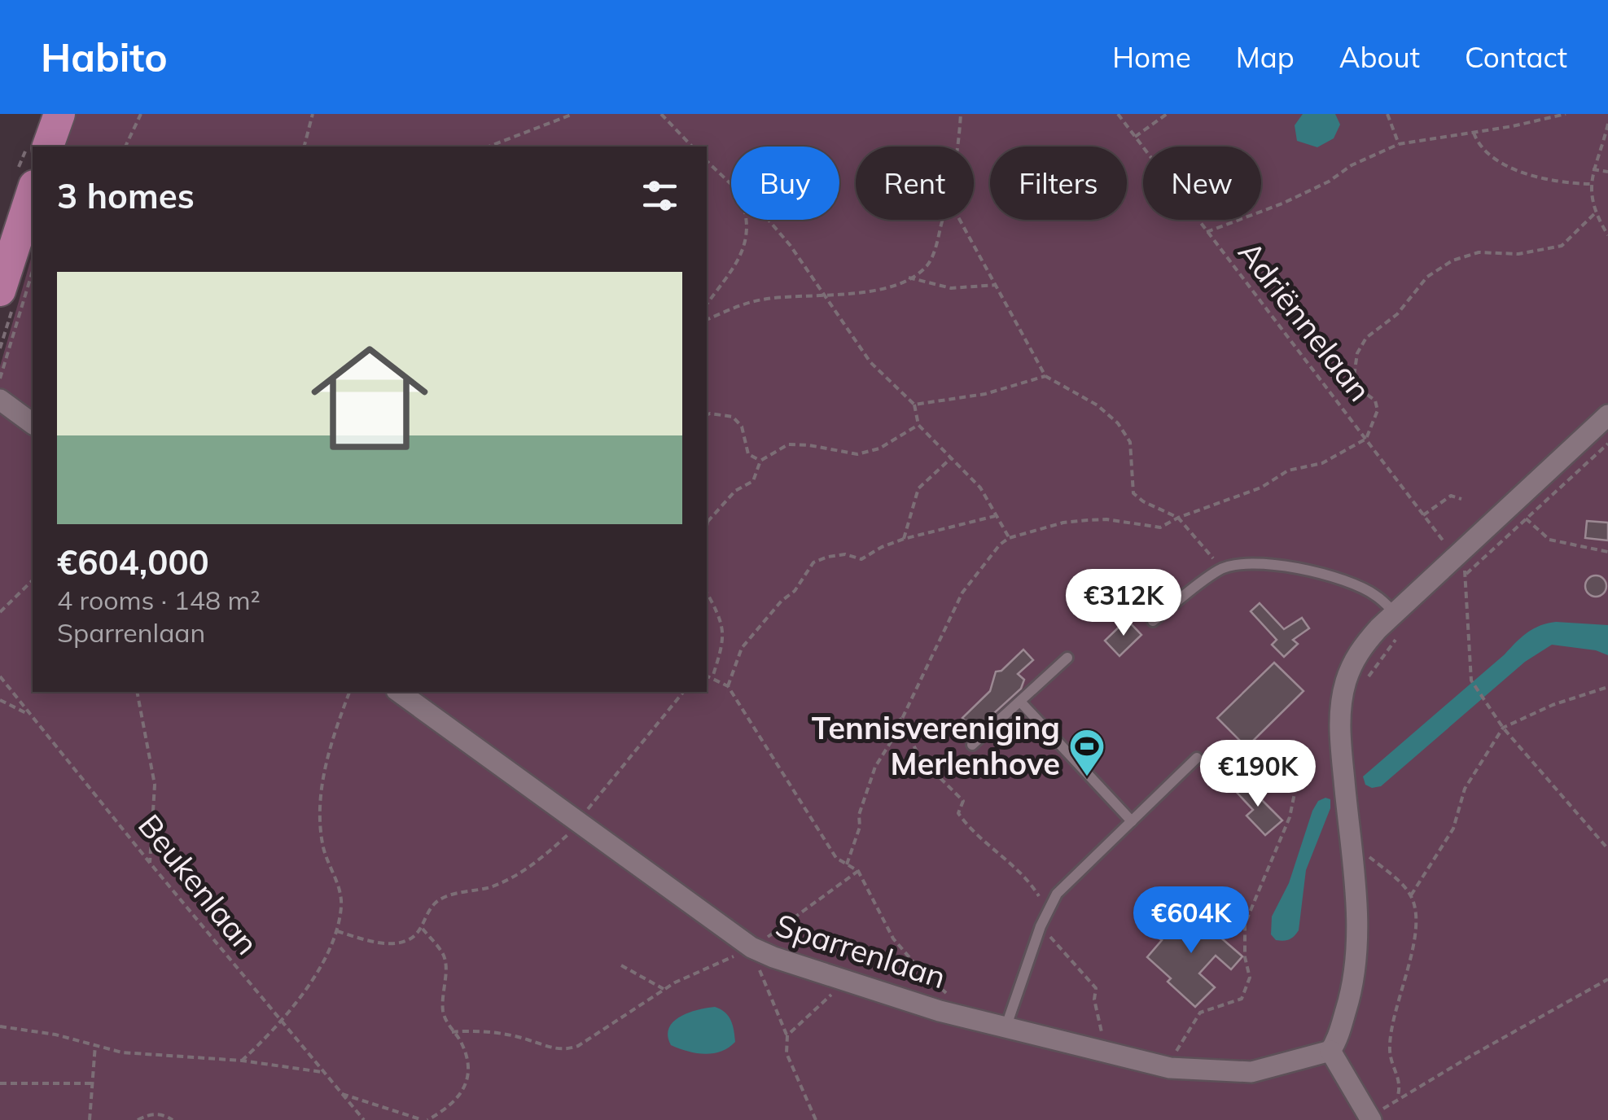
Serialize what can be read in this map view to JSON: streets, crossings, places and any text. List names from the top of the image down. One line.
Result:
{"streets":{"street":["Sparrenlaan"],"path":["Adriënnelaan","Beukenlaan"]},"places":{"sports":["Tennisvereniging Merlenhove"]},"page":{"header":"Habito","nav":["Home","Map","About","Contact"],"chip":["Buy","Rent","Filters","New"],"heading":"3 homes","list":[{"name":"€604,000","note":"4 rooms · 148 m² · Sparrenlaan"}],"price":["€312K","€190K","€604K"]}}
